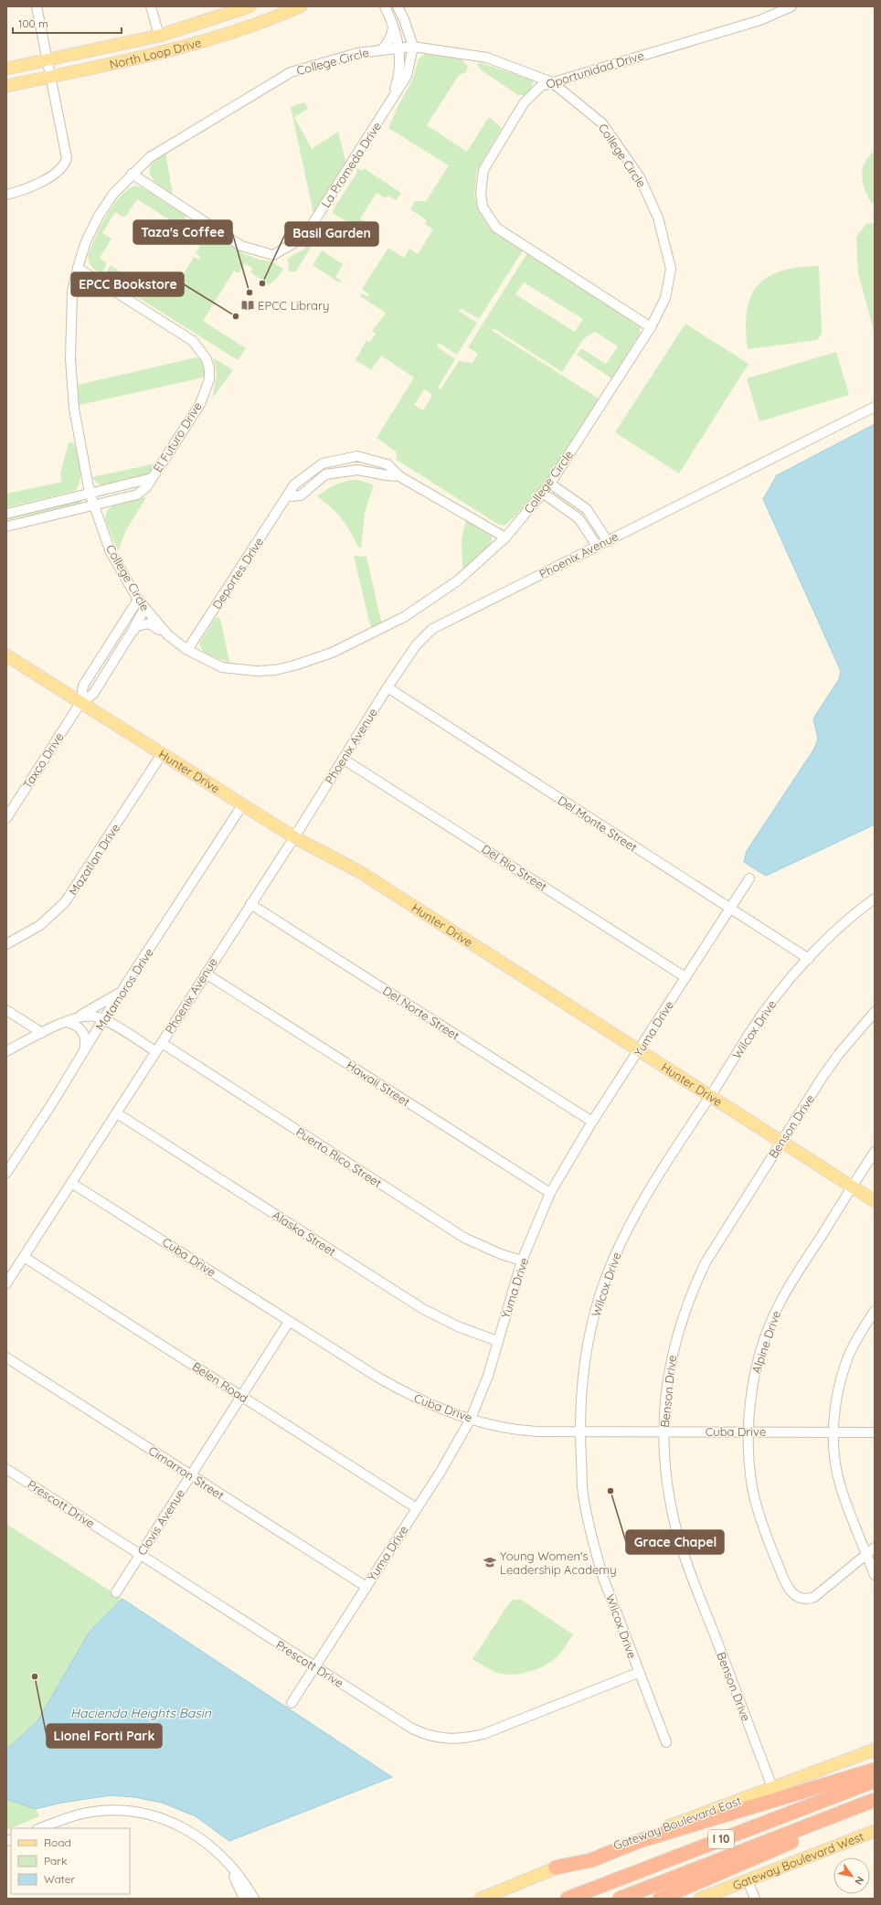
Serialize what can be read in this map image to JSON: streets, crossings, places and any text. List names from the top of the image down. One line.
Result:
{"streets":{"highway":["I 10"],"main road":["North Loop Drive","Hunter Drive","Gateway Boulevard East","Gateway Boulevard West"],"street":["College Circle","Oportunidad Drive","La Promeda Drive","El Futuro Drive","Phoenix Avenue","Deportes Drive","Taxco Drive","Del Monte Street","Mazatlan Drive","Del Rio Street","Matamoros Drive","Del Norte Street","Yuma Drive","Wilcox Drive","Hawaii Street","Benson Drive","Puerto Rico Street","Alaska Street","Cuba Drive","Alpine Drive","Belen Road","Cimarron Street","Prescott Drive","Clovis Avenue"]},"crossings":[["College Circle","Oportunidad Drive"],["College Circle","La Promeda Drive"],["College Circle","El Futuro Drive"],["College Circle","Deportes Drive"],["Phoenix Avenue","Hunter Drive"],["Phoenix Avenue","Del Monte Street"],["Phoenix Avenue","Del Rio Street"],["Phoenix Avenue","Del Norte Street"],["Phoenix Avenue","Hawaii Street"],["Phoenix Avenue","Puerto Rico Street"],["Phoenix Avenue","Alaska Street"],["Phoenix Avenue","Cuba Drive"],["Phoenix Avenue","Belen Road"],["Taxco Drive","Hunter Drive"],["Hunter Drive","Mazatlan Drive"],["Hunter Drive","Matamoros Drive"],["Hunter Drive","Yuma Drive"],["Hunter Drive","Wilcox Drive"],["Hunter Drive","Benson Drive"],["Hunter Drive","Alpine Drive"],["Del Monte Street","Yuma Drive"],["Del Monte Street","Wilcox Drive"],["Del Rio Street","Yuma Drive"],["Del Norte Street","Yuma Drive"],["Yuma Drive","Hawaii Street"],["Yuma Drive","Puerto Rico Street"],["Yuma Drive","Alaska Street"],["Yuma Drive","Cuba Drive"],["Yuma Drive","Belen Road"],["Yuma Drive","Cimarron Street"],["Yuma Drive","Prescott Drive"],["Wilcox Drive","Cuba Drive"],["Wilcox Drive","Prescott Drive"],["Benson Drive","Cuba Drive"],["Benson Drive","Gateway Boulevard East"],["Cuba Drive","Alpine Drive"],["Cuba Drive","Clovis Avenue"],["Belen Road","Clovis Avenue"],["Cimarron Street","Clovis Avenue"],["Prescott Drive","Clovis Avenue"]],"water":["Hacienda Heights Basin"],"places":{"other":["Basil Garden","Taza's Coffee","EPCC Bookstore","Grace Chapel","Lionel Forti Park"],"library":["EPCC Library"],"school or university":["Young Women's Leadership Academy"]},"legend":["Road","Park","Water"],"scale_bar":"100 m","north":"bottom right"}
